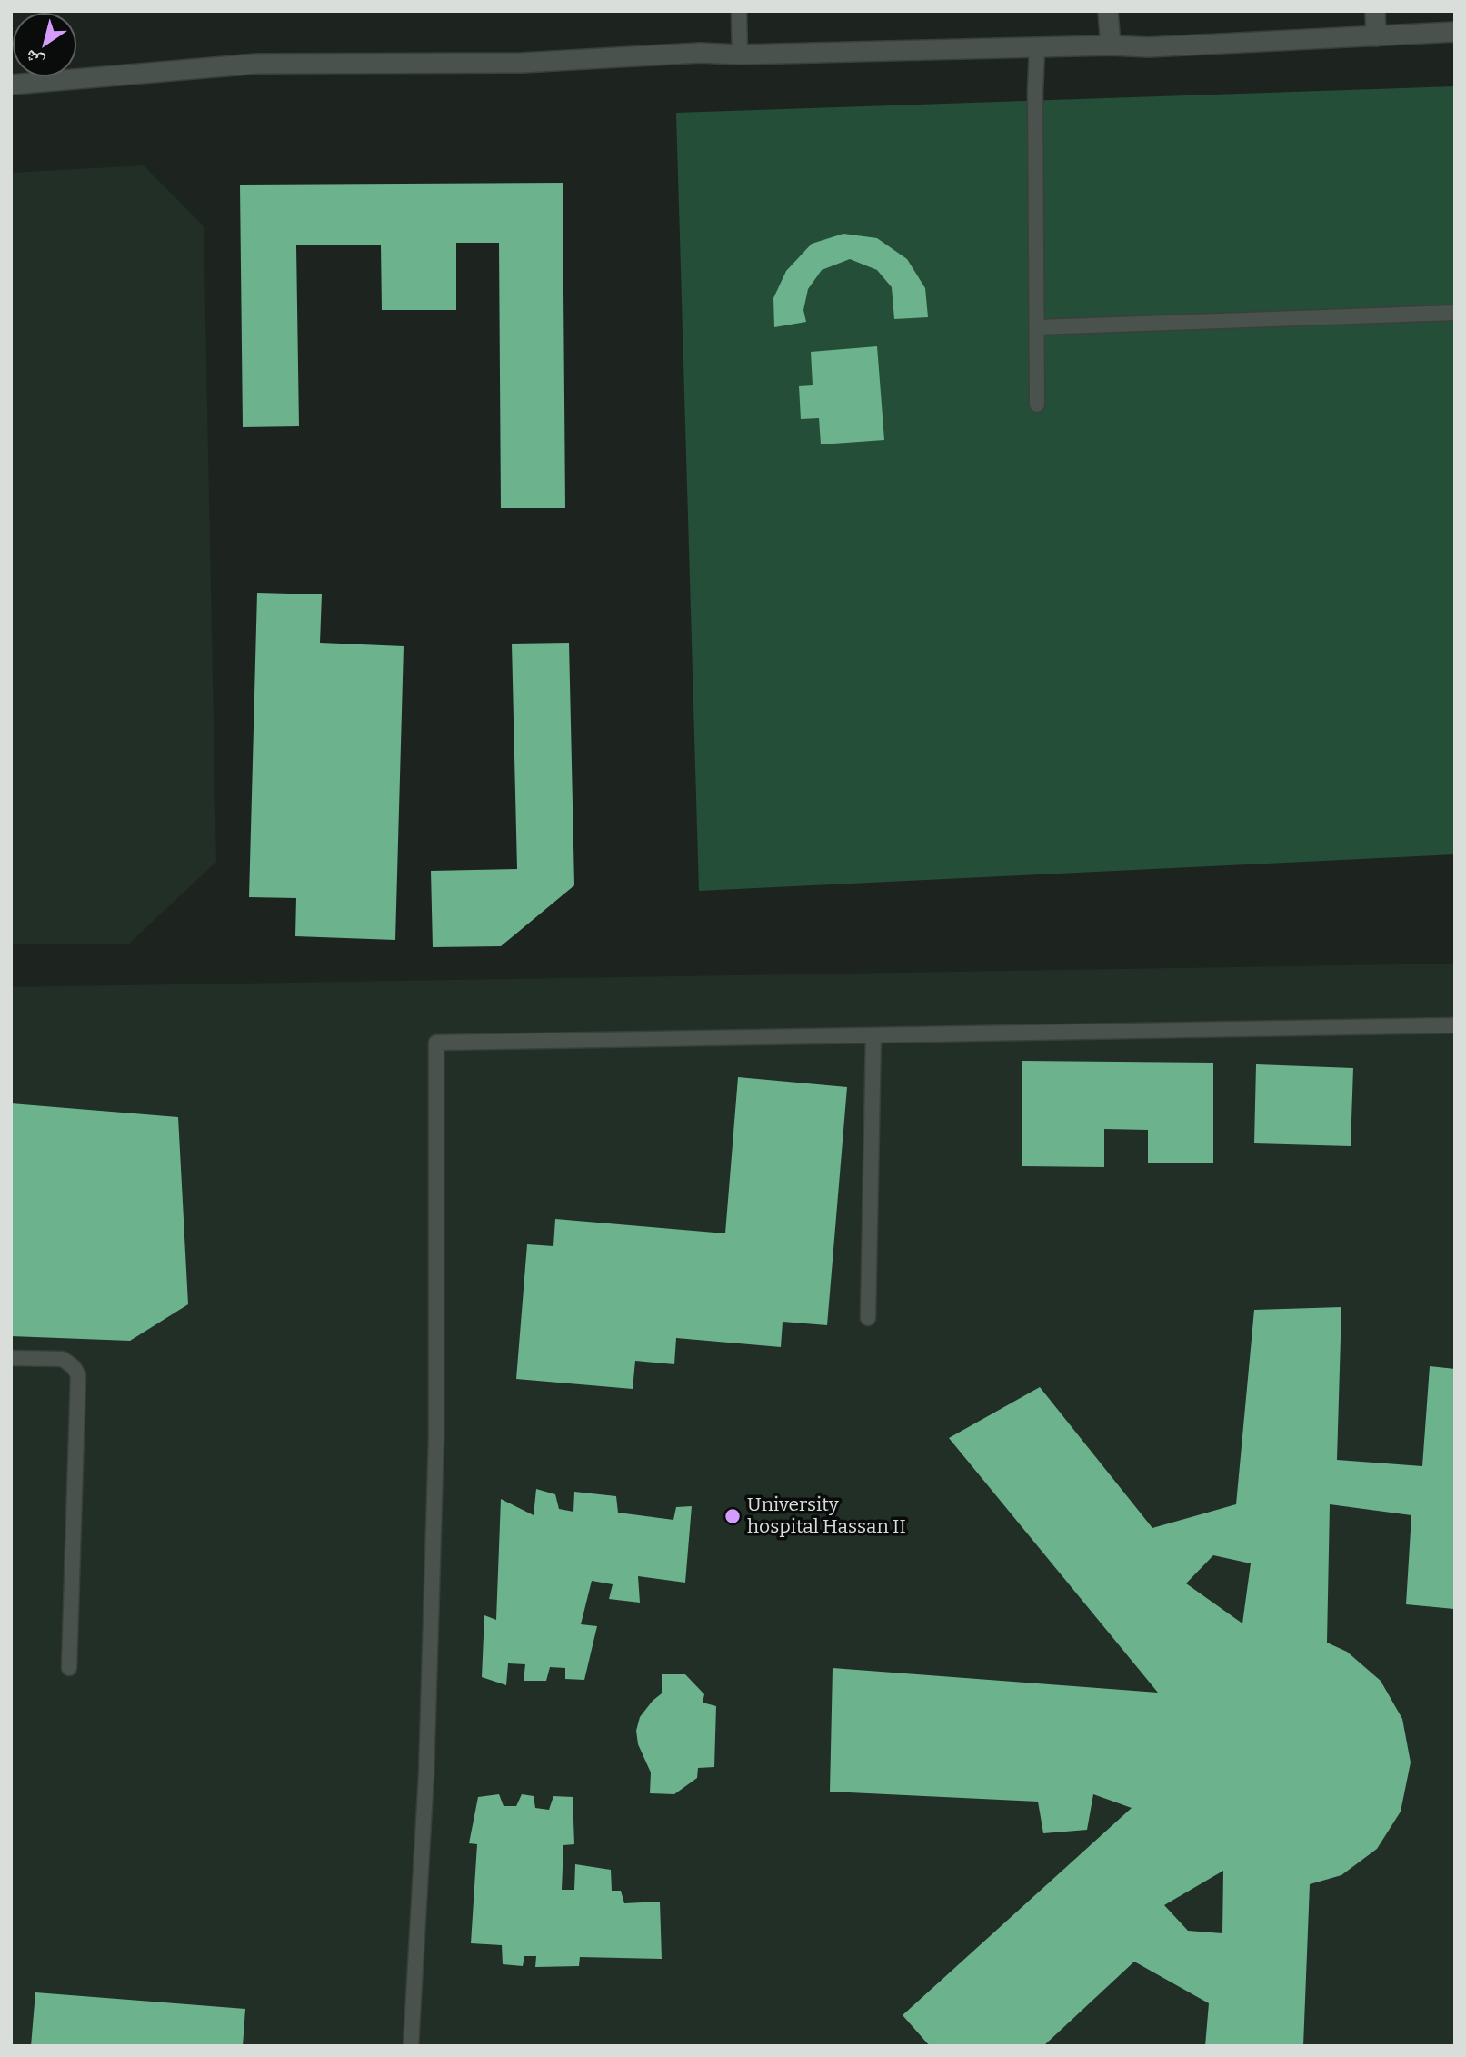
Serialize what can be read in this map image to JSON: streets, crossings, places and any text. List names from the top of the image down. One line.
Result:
{"places":["University hospital Hassan II"],"north":"bottom left"}
